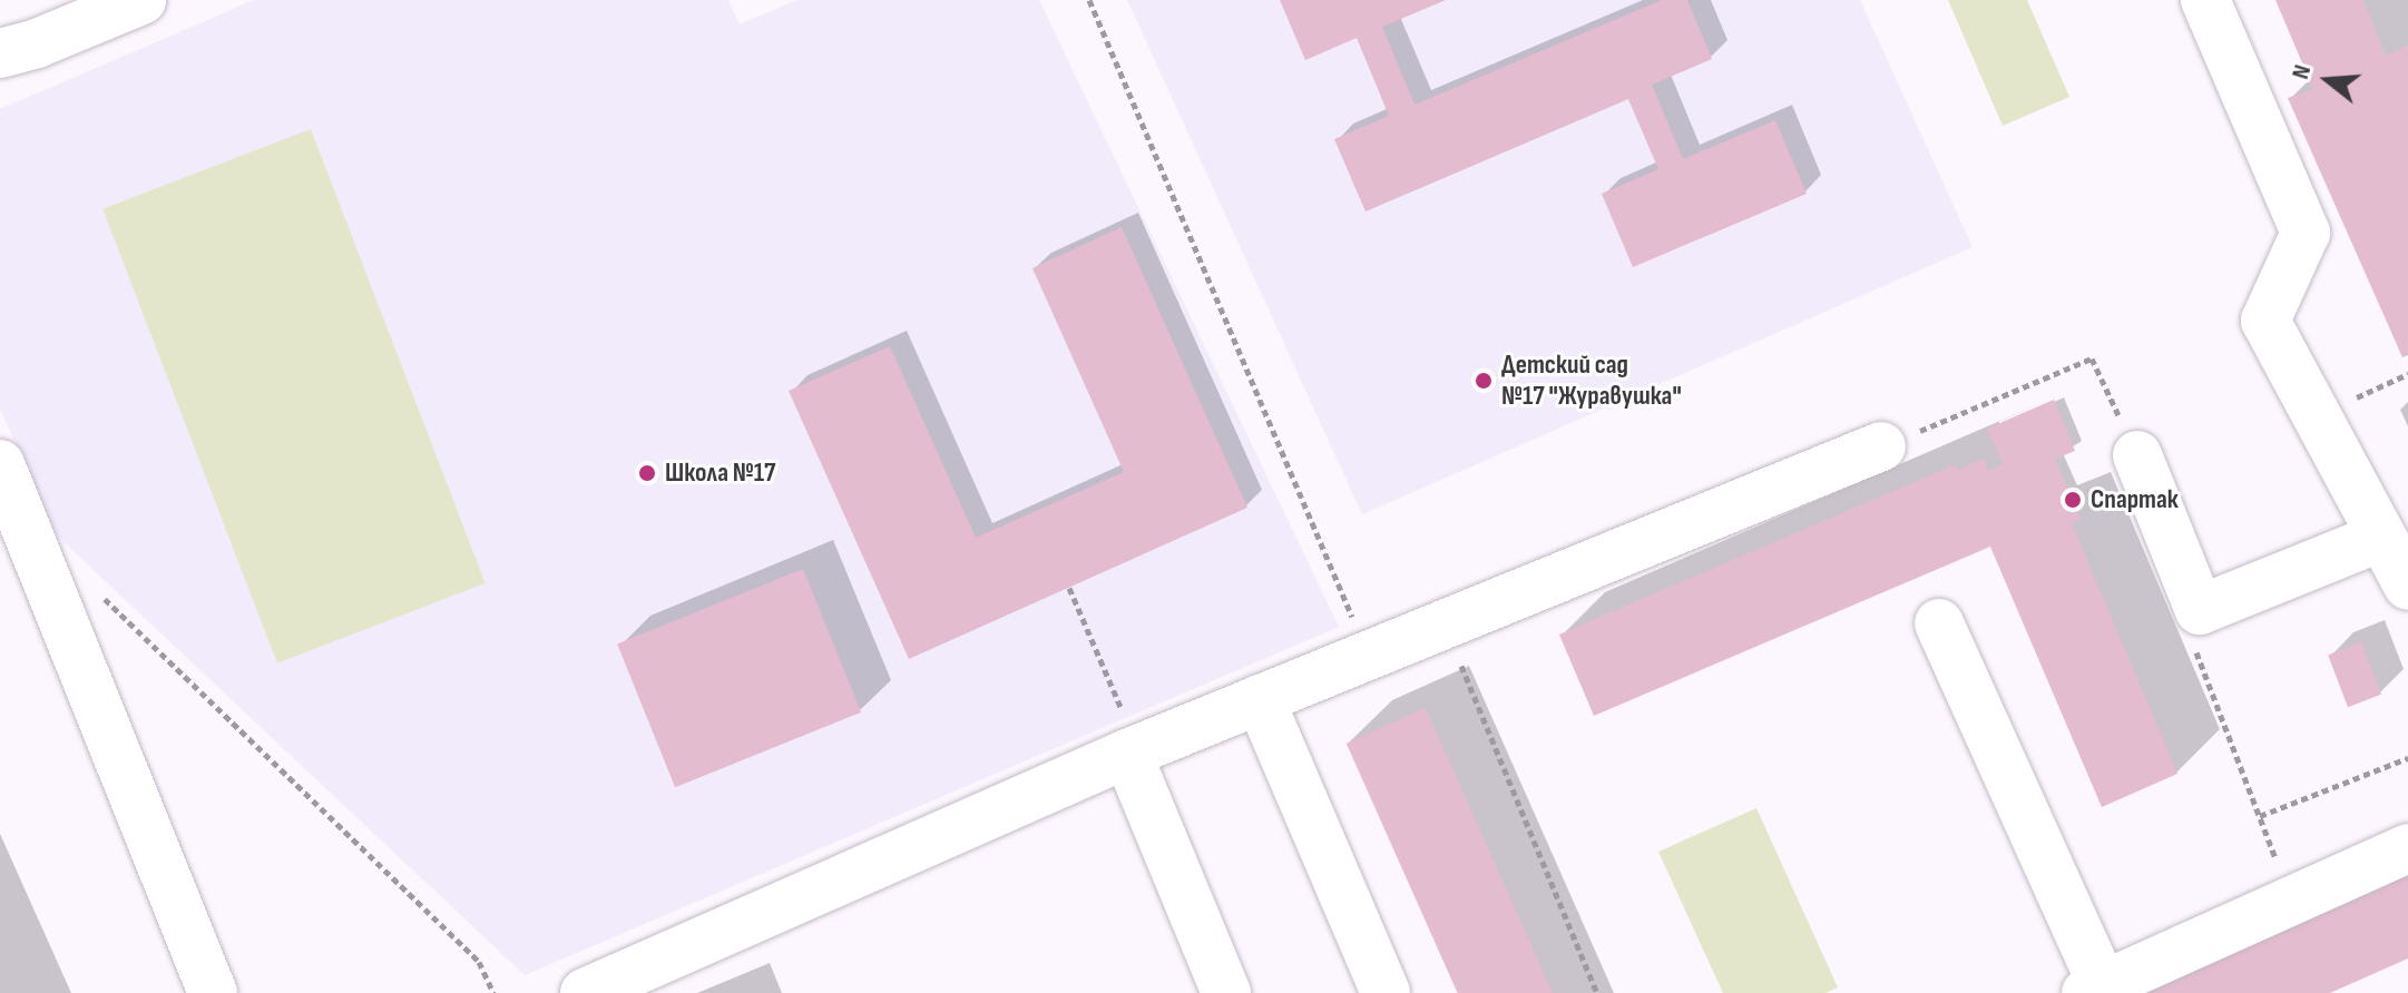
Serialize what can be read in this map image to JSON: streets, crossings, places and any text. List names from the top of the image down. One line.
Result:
{"places":["Детский сад №17 \"Журавушка\"","Школа №17","Спартак"],"north":"left"}
